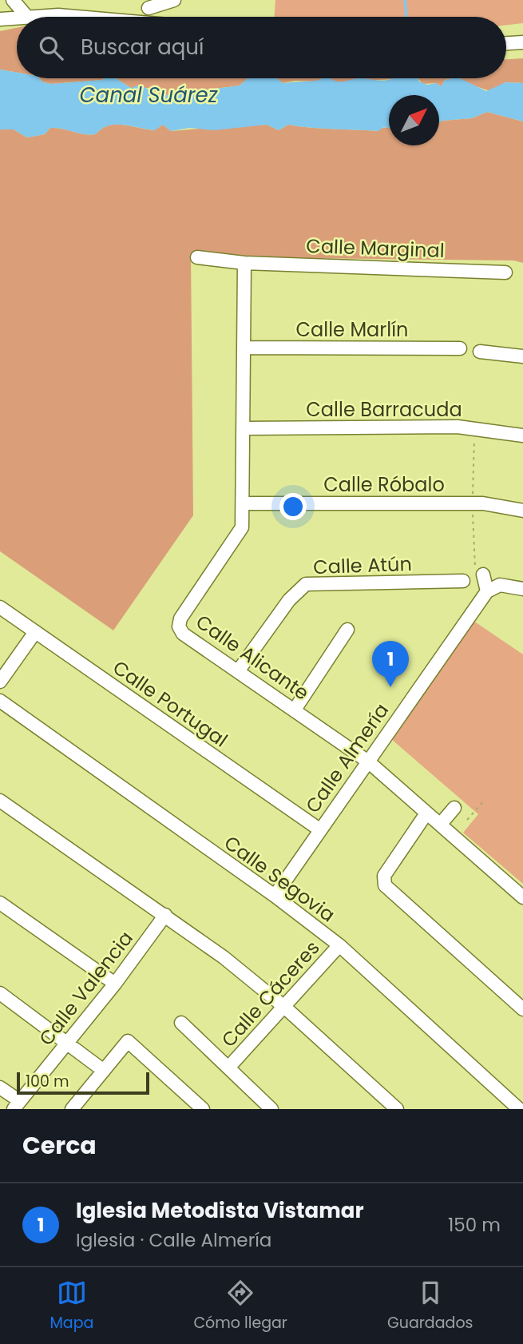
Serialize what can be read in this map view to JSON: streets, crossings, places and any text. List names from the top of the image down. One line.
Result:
{"streets":{"street":["Calle Marginal","Calle Marlín","Calle Barracuda","Calle Róbalo","Calle Atún","Calle Alicante","Calle Portugal","Calle Almería","Calle Segovia","Calle Valencia","Calle Cáceres"]},"crossings":[["Calle Marginal","Calle Alicante"],["Calle Marlín","Calle Alicante"],["Calle Barracuda","Calle Alicante"],["Calle Róbalo","Calle Alicante"],["Calle Atún","Calle Alicante"],["Calle Alicante","Calle Almería"],["Calle Portugal","Calle Almería"],["Calle Almería","Calle Segovia"],["Calle Segovia","Calle Cáceres"]],"water":["Canal Suárez"],"scale_bar":"100 m","north":"top right","page":{"search":"Buscar aquí","pins":"1","scale":"100 m","heading":"Cerca","list":[{"mark":"1","name":"Iglesia Metodista Vistamar","note":"Iglesia · Calle Almería","value":"150 m"}],"nav":["Mapa","Cómo llegar","Guardados"]}}
